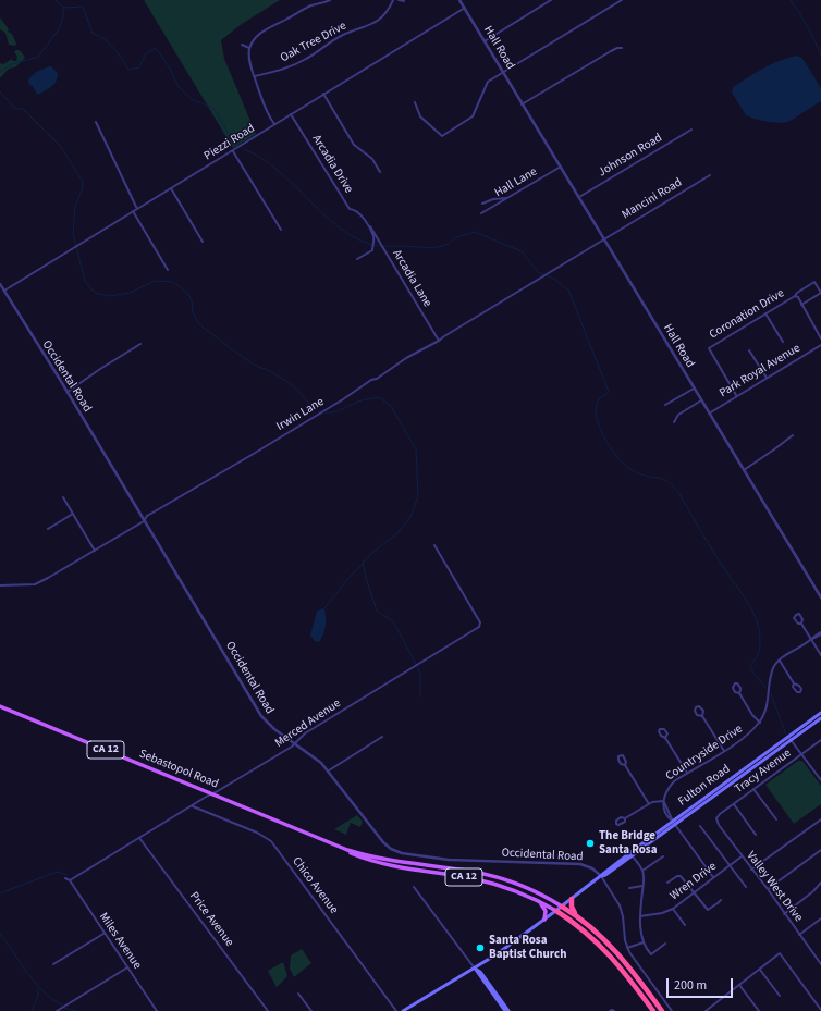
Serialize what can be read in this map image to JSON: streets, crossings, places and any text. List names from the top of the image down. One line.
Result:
{"streets":{"highway":["CA 12"],"main road":["Sebastopol Road","Fulton Road"],"street":["Oak Tree Drive","Hall Road","Piezzi Road","Johnson Road","Arcadia Drive","Hall Lane","Mancini Road","Arcadia Lane","Coronation Drive","Park Royal Avenue","Occidental Road","Irwin Lane","Merced Avenue","Countryside Drive","Tracy Avenue","Wren Drive","Chico Avenue","Valley West Drive","Price Avenue","Miles Avenue"]},"crossings":[["Hall Road","Piezzi Road"],["Hall Road","Johnson Road"],["Hall Road","Hall Lane"],["Hall Road","Mancini Road"],["Hall Road","Park Royal Avenue"],["Hall Road","Irwin Lane"],["Piezzi Road","Arcadia Drive"],["Piezzi Road","Occidental Road"],["Mancini Road","Irwin Lane"],["Arcadia Lane","Irwin Lane"],["Coronation Drive","Park Royal Avenue"],["Occidental Road","Irwin Lane"],["Occidental Road","Merced Avenue"],["Occidental Road","Fulton Road"],["Merced Avenue","Sebastopol Road"],["Merced Avenue","Chico Avenue"],["Merced Avenue","Price Avenue"],["Merced Avenue","Miles Avenue"],["CA 12","Sebastopol Road"],["CA 12","Fulton Road"],["Sebastopol Road","Fulton Road"],["Tracy Avenue","Valley West Drive"],["Wren Drive","Valley West Drive"]],"places":["The Bridge Santa Rosa","Santa Rosa Baptist Church"],"scale_bar":"200 m"}
